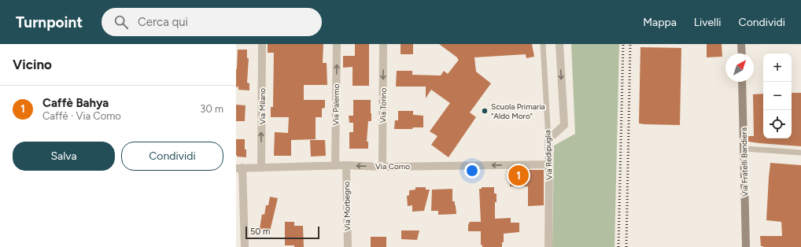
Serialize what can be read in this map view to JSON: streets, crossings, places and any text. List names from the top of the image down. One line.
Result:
{"streets":{"street":["Via Palermo","Via Torino","Via Milano","Via Redipuglia","Via Fratelli Bandiera","Via Como","Via Morbegno"]},"crossings":[["Via Palermo","Via Como"],["Via Torino","Via Como"],["Via Milano","Via Como"],["Via Redipuglia","Via Como"],["Via Como","Via Morbegno"]],"one_way":["Via Palermo","Via Torino","Via Milano","Via Como"],"places":["Scuola Primaria \"Aldo Moro\""],"scale_bar":"50 m","north":"top right","page":{"header":"Turnpoint","search":"Cerca qui","nav":["Mappa","Livelli","Condividi"],"heading":"Vicino","map_buttons":["+","−"],"list":[{"mark":"1","name":"Caffè Bahya","note":"Caffè · Via Como","value":"30 m"}],"buttons":["Salva","Condividi"],"pins":"1","scale":"50 m"}}
